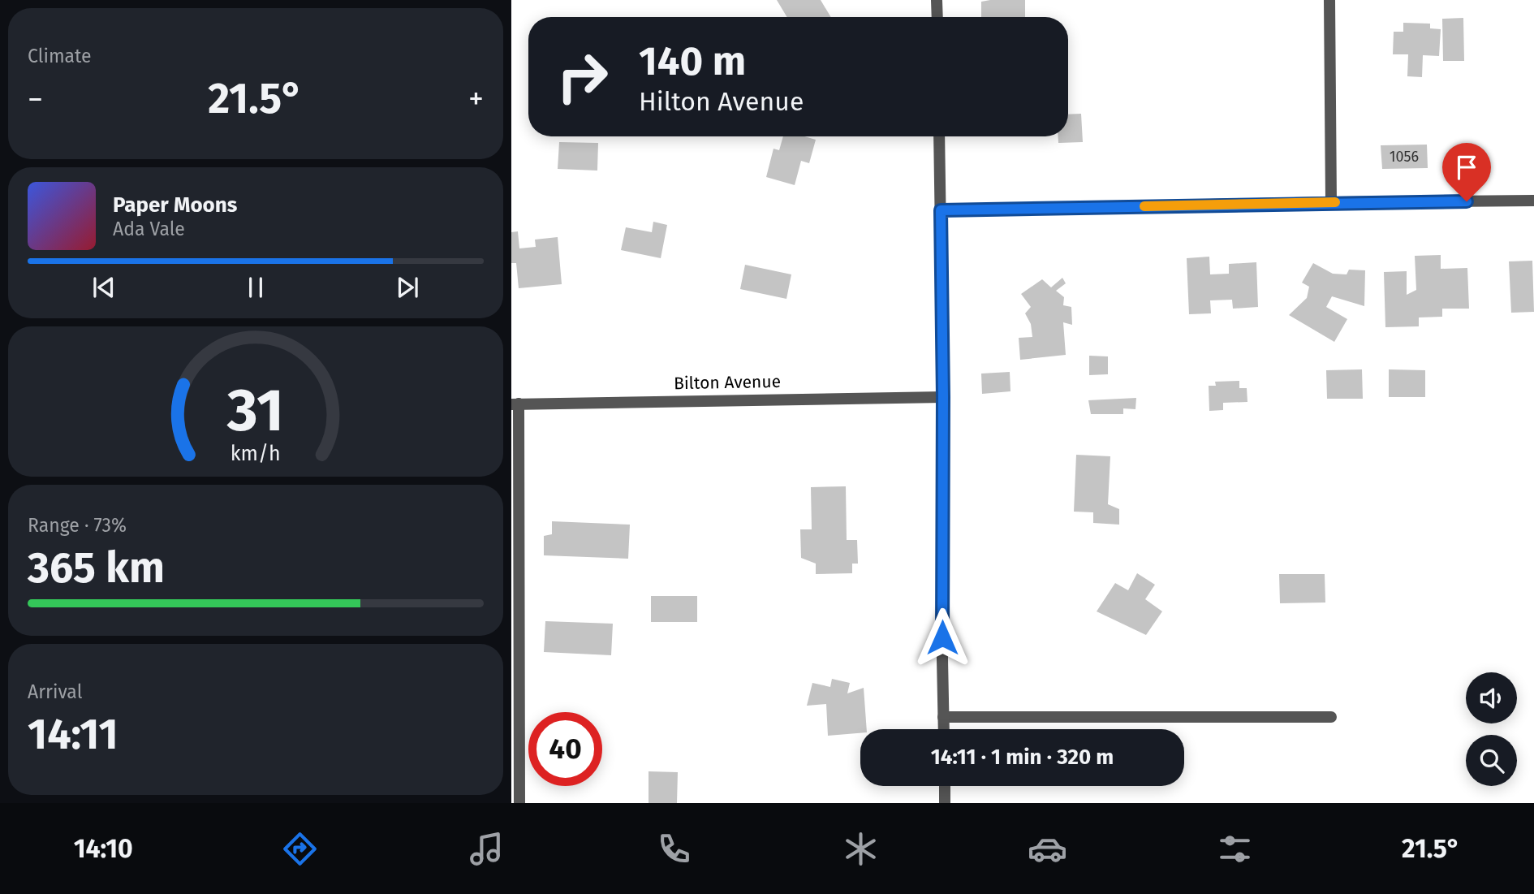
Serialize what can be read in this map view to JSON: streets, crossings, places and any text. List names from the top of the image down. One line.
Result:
{"streets":{"street":["Bilton Avenue"]},"house_numbers":["1056"],"page":{"tile":["Climate",["Range · 73%","365 km"],["Arrival","14:11"]],"turn":["140 m","Hilton Avenue"],"heat":["−","21.5°","+"],"song":["Paper Moons","Ada Vale"],"limit":"40","trip":"14:11 · 1 min · 320 m","tabs":["14:10","21.5°"],"gauge":["31","km/h"]}}
